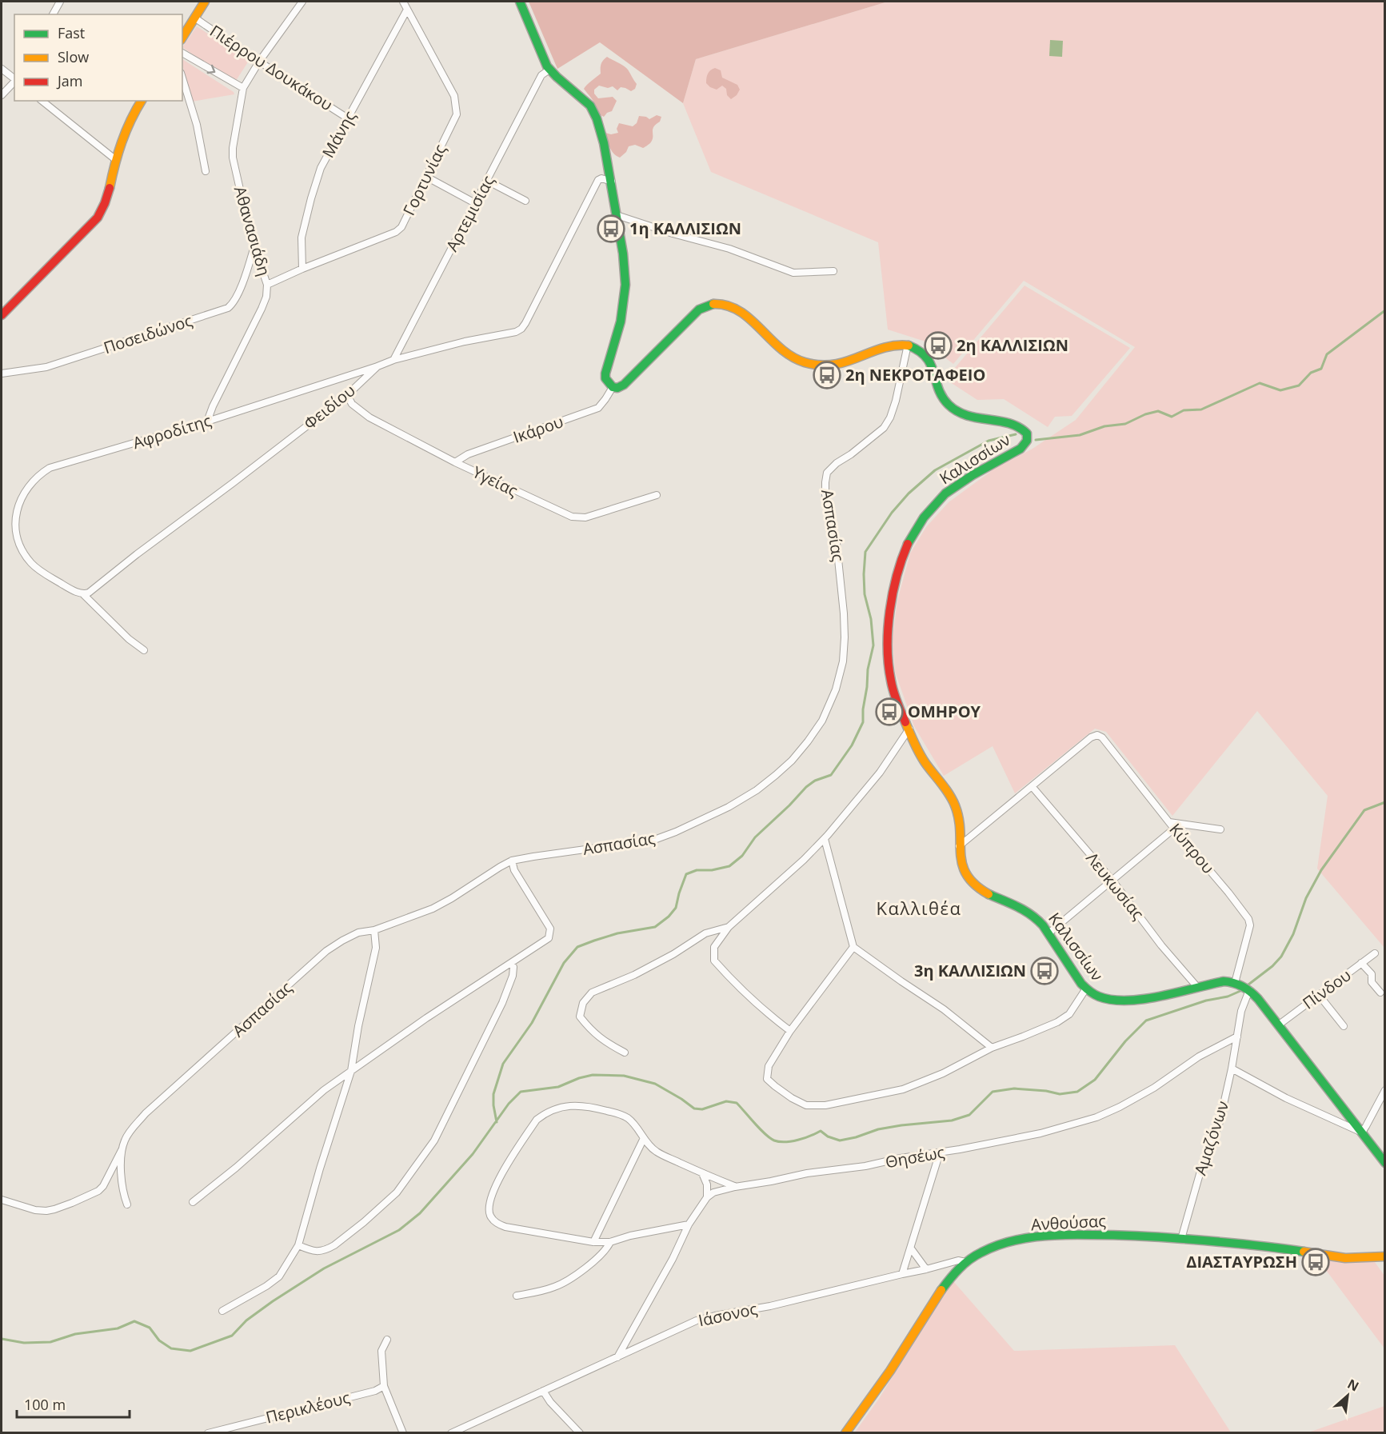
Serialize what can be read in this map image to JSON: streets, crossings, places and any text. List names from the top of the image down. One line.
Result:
{"streets":{"main road":["Καλισσίων","Ανθούσας"],"street":["Πιέρρου Δουκάκου","Μάνης","Γορτυνίας","Αρτεμισίας","Αθανασιάδη","Ποσειδώνος","Φειδίου","Ικάρου","Αφροδίτης","Υγείας","Ασπασίας","Κύπρου","Λευκωσίας","Πίνδου","Αμαζόνων","Θησέως","Ιάσονος","Περικλέους"]},"crossings":[["Πιέρρου Δουκάκου","Μάνης"],["Πιέρρου Δουκάκου","Αθανασιάδη"],["Μάνης","Γορτυνίας"],["Γορτυνίας","Αθανασιάδη"],["Αρτεμισίας","Φειδίου"],["Αθανασιάδη","Ποσειδώνος"],["Αθανασιάδη","Αφροδίτης"],["Φειδίου","Αφροδίτης"],["Φειδίου","Υγείας"],["Ικάρου","Υγείας"],["Καλισσίων","Ασπασίας"],["Καλισσίων","Κύπρου"],["Καλισσίων","Λευκωσίας"],["Καλισσίων","Πίνδου"],["Κύπρου","Λευκωσίας"],["Αμαζόνων","Θησέως"],["Αμαζόνων","Ανθούσας"],["Ανθούσας","Ιάσονος"]],"districts":["Καλλιθέα"],"places":{"bus stop":["1η ΚΑΛΛΙΣΙΩΝ","2η ΚΑΛΛΙΣΙΩΝ","2η ΝΕΚΡΟΤΑΦΕΙΟ","ΟΜΗΡΟΥ","3η ΚΑΛΛΙΣΙΩΝ","ΔΙΑΣΤΑΥΡΩΣΗ"]},"legend":["Fast","Slow","Jam"],"scale_bar":"100 m","north":"top right"}
